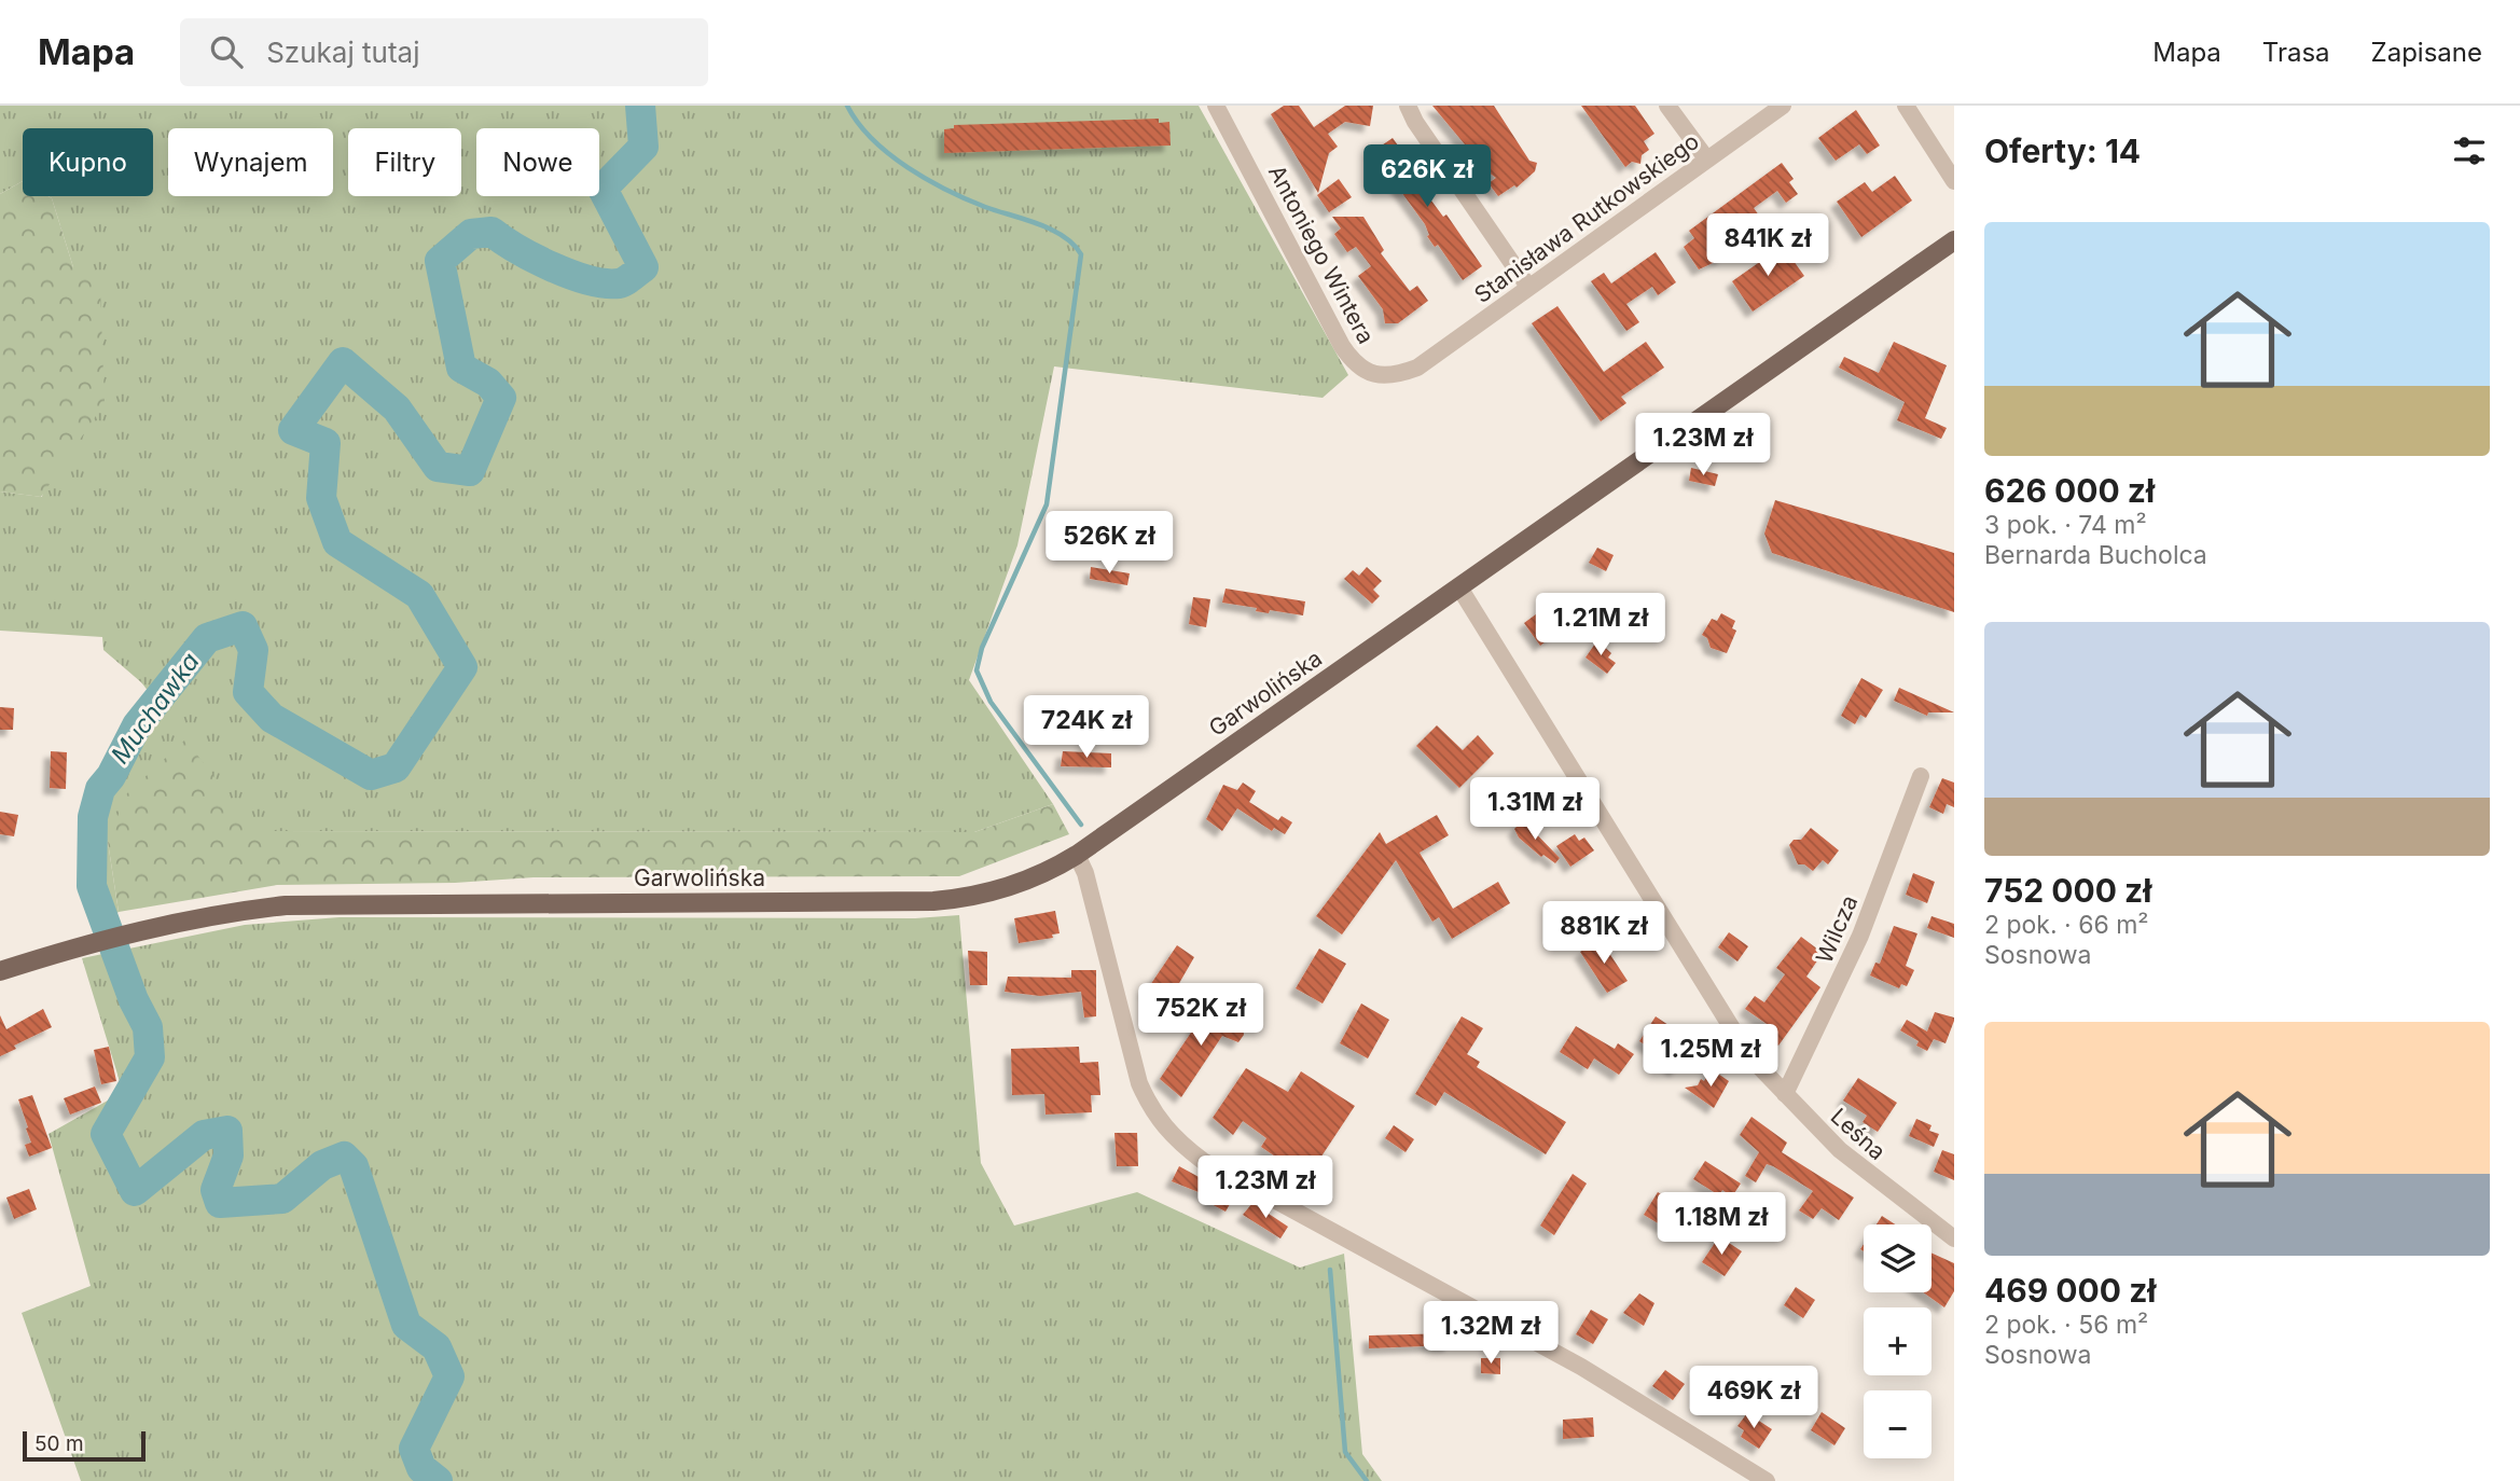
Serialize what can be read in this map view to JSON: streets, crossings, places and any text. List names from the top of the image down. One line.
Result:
{"streets":{"main road":["Garwolińska"],"street":["Stanisława Rutkowskiego","Antoniego Wintera","Wilcza","Leśna"]},"crossings":[["Stanisława Rutkowskiego","Antoniego Wintera"],["Garwolińska","Leśna"],["Wilcza","Leśna"]],"water":["Muchawka"],"scale_bar":"50 m","page":{"header":"Mapa","search":"Szukaj tutaj","nav":["Mapa","Trasa","Zapisane"],"heading":"Oferty: 14","chip":["Kupno","Wynajem","Filtry","Nowe"],"price":["626K zł","841K zł","1.23M zł","526K zł","1.21M zł","724K zł","1.31M zł","881K zł","752K zł","1.25M zł","1.23M zł","1.18M zł","1.32M zł","469K zł"],"list":[{"name":"626 000 zł","note":"3 pok. · 74 m² · Bernarda Bucholca"},{"name":"752 000 zł","note":"2 pok. · 66 m² · Sosnowa"},{"name":"469 000 zł","note":"2 pok. · 56 m² · Sosnowa"}],"map_buttons":["+","−"],"scale":"50 m"}}
